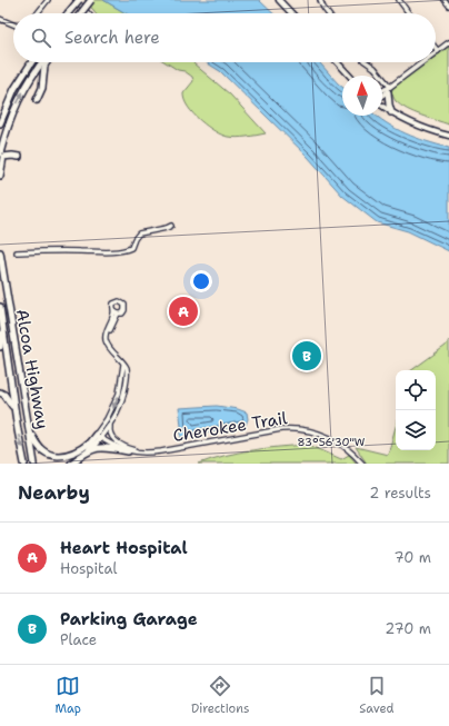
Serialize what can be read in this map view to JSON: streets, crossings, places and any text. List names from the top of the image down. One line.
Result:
{"streets":{"highway":["Alcoa Highway"],"street":["Cherokee Trail"]},"north":"top","page":{"search":"Search here","pins":["A","B"],"heading":["Nearby","2 results"],"list":[{"mark":"A","name":"Heart Hospital","note":"Hospital","value":"70 m"},{"mark":"B","name":"Parking Garage","note":"Place","value":"270 m"}],"nav":["Map","Directions","Saved"]},"coordinates":["83°56'30\"W"]}
